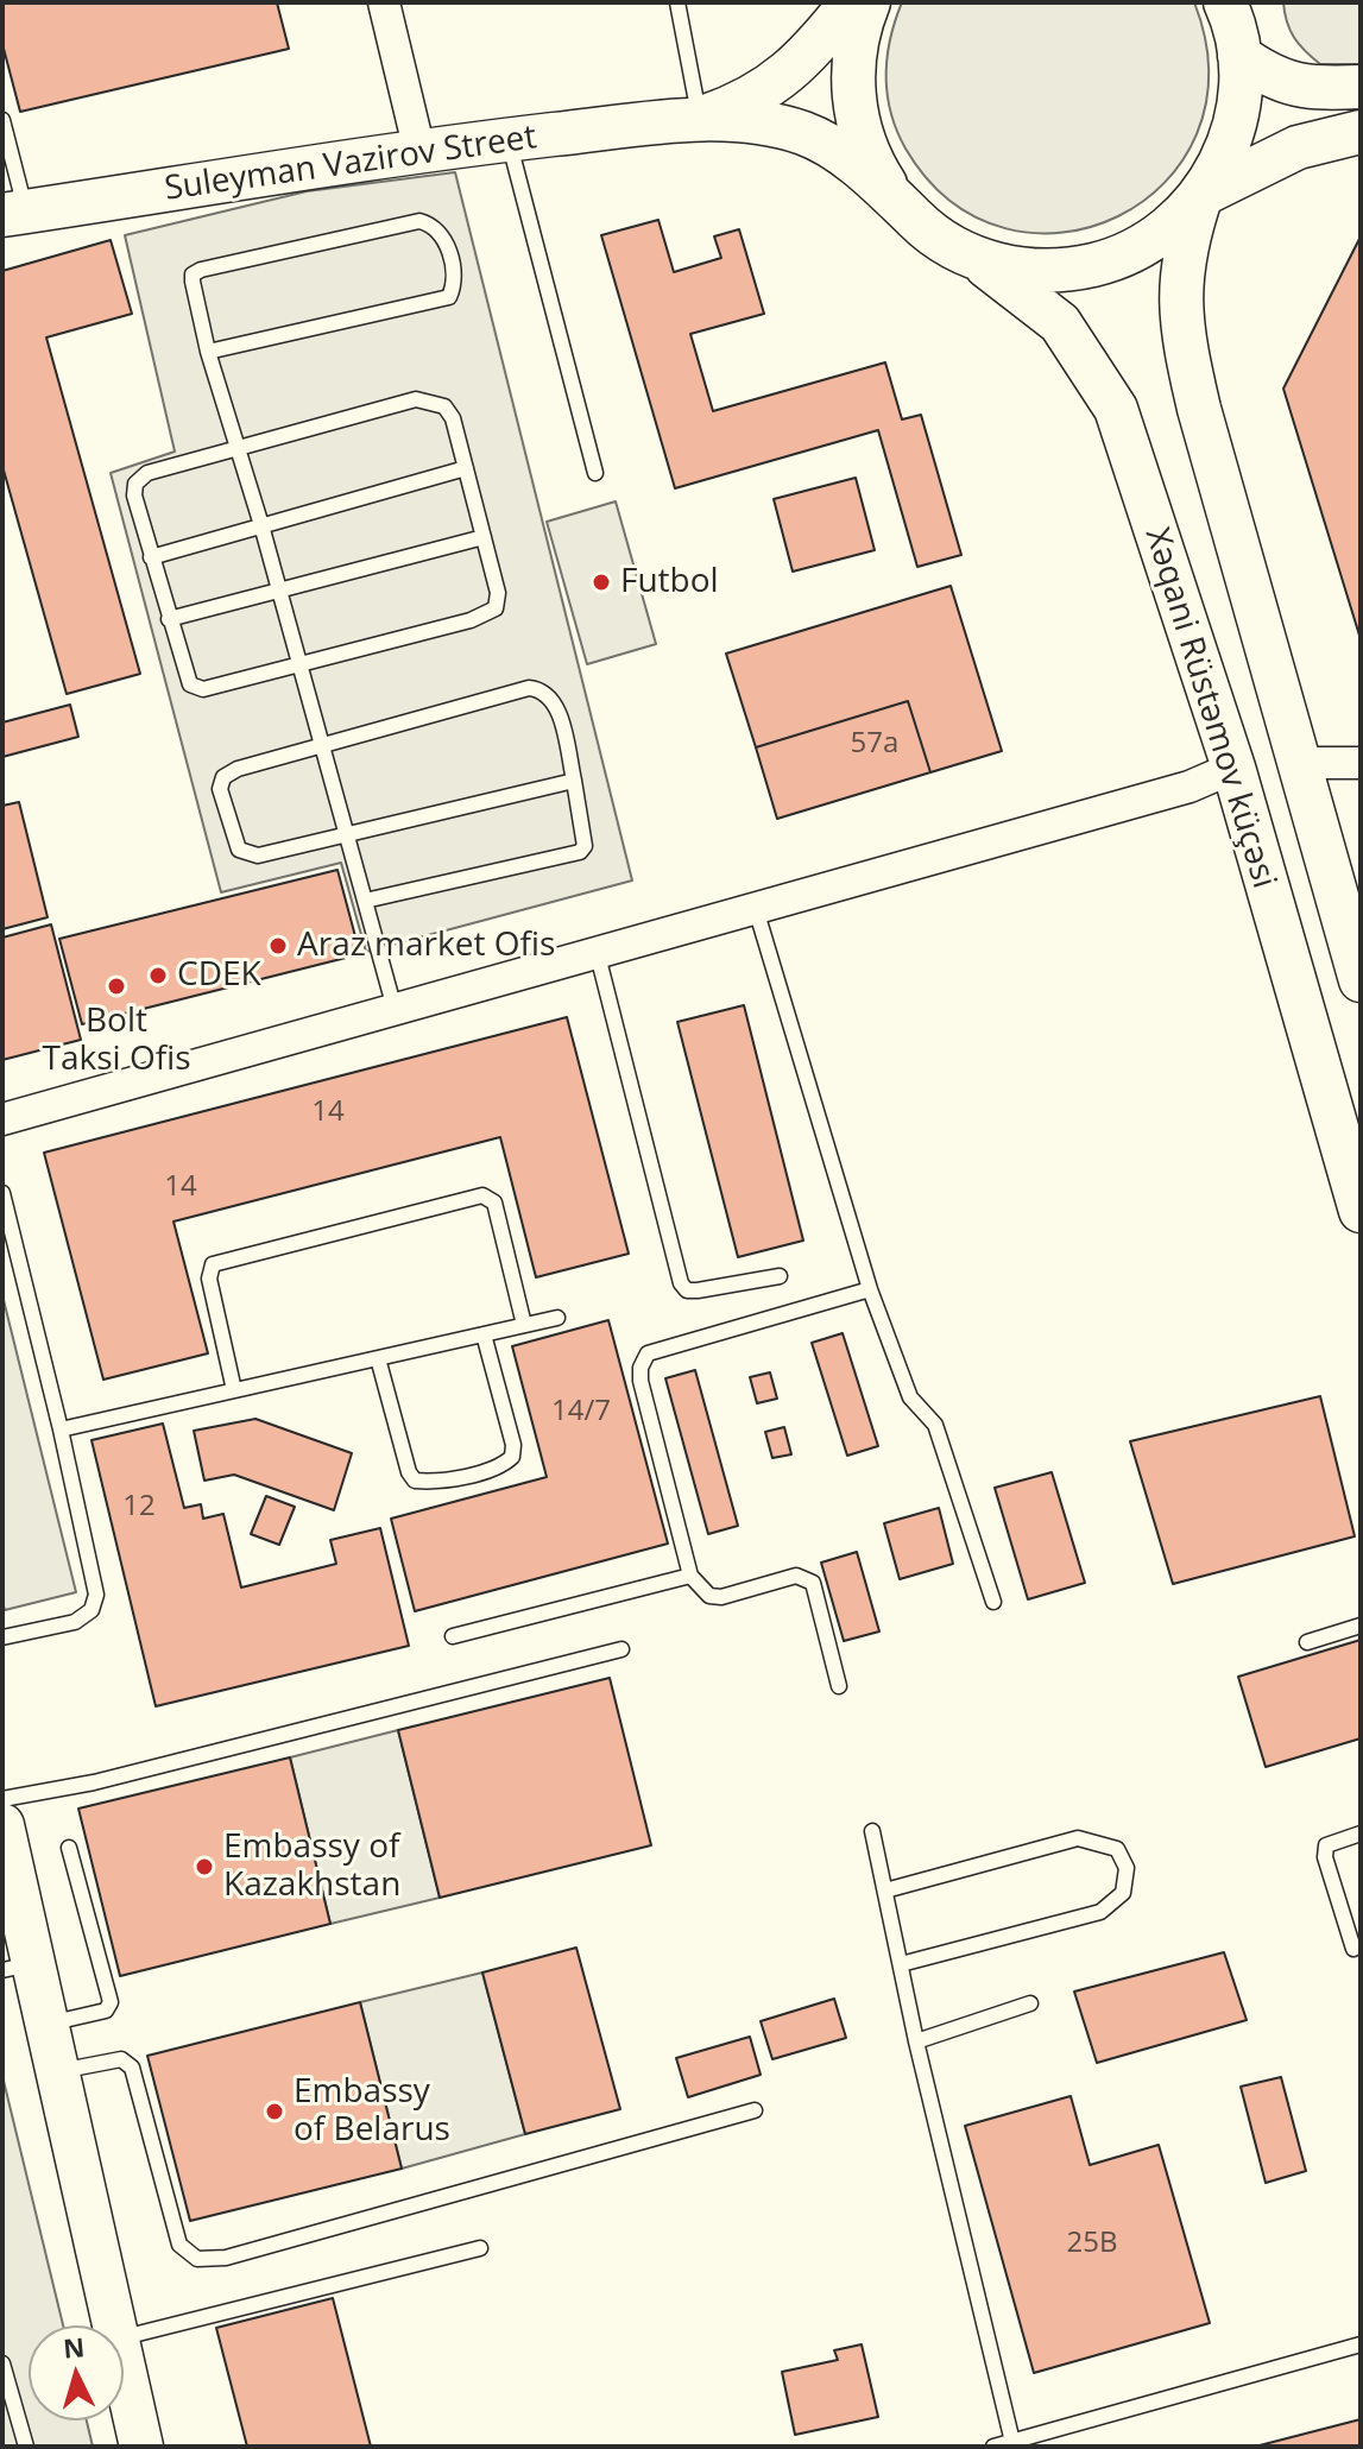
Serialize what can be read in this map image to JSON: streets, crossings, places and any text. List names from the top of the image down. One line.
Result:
{"streets":{"main road":["Suleyman Vazirov Street","Xəqani Rüstəmov küçəsi"]},"places":["Futbol","Araz market Ofis","CDEK","Bolt Taksi Ofis","Embassy of Kazakhstan","Embassy of Belarus"],"house_numbers":["57a","14","14","14/7","12","25B"],"north":"top"}
